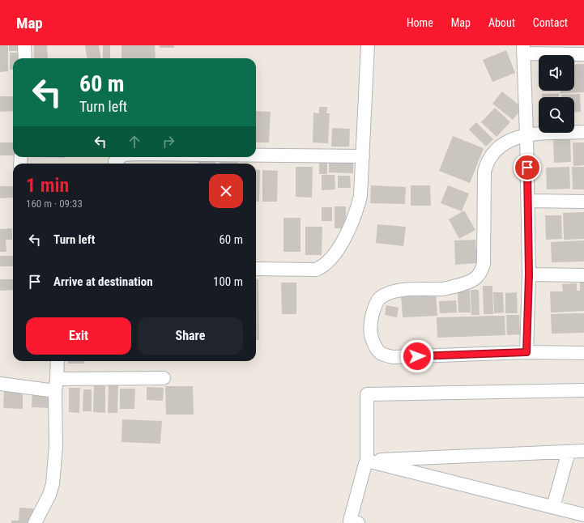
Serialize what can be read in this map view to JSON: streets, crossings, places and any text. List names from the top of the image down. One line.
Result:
{"page":{"header":"Map","nav":["Home","Map","About","Contact"],"turn":["60 m","Turn left"],"heading":["1 min","160 m · 09:33"],"list":[{"name":"Turn left","value":"60 m"},{"name":"Arrive at destination","value":"100 m"}],"buttons":["Exit","Share"]}}
